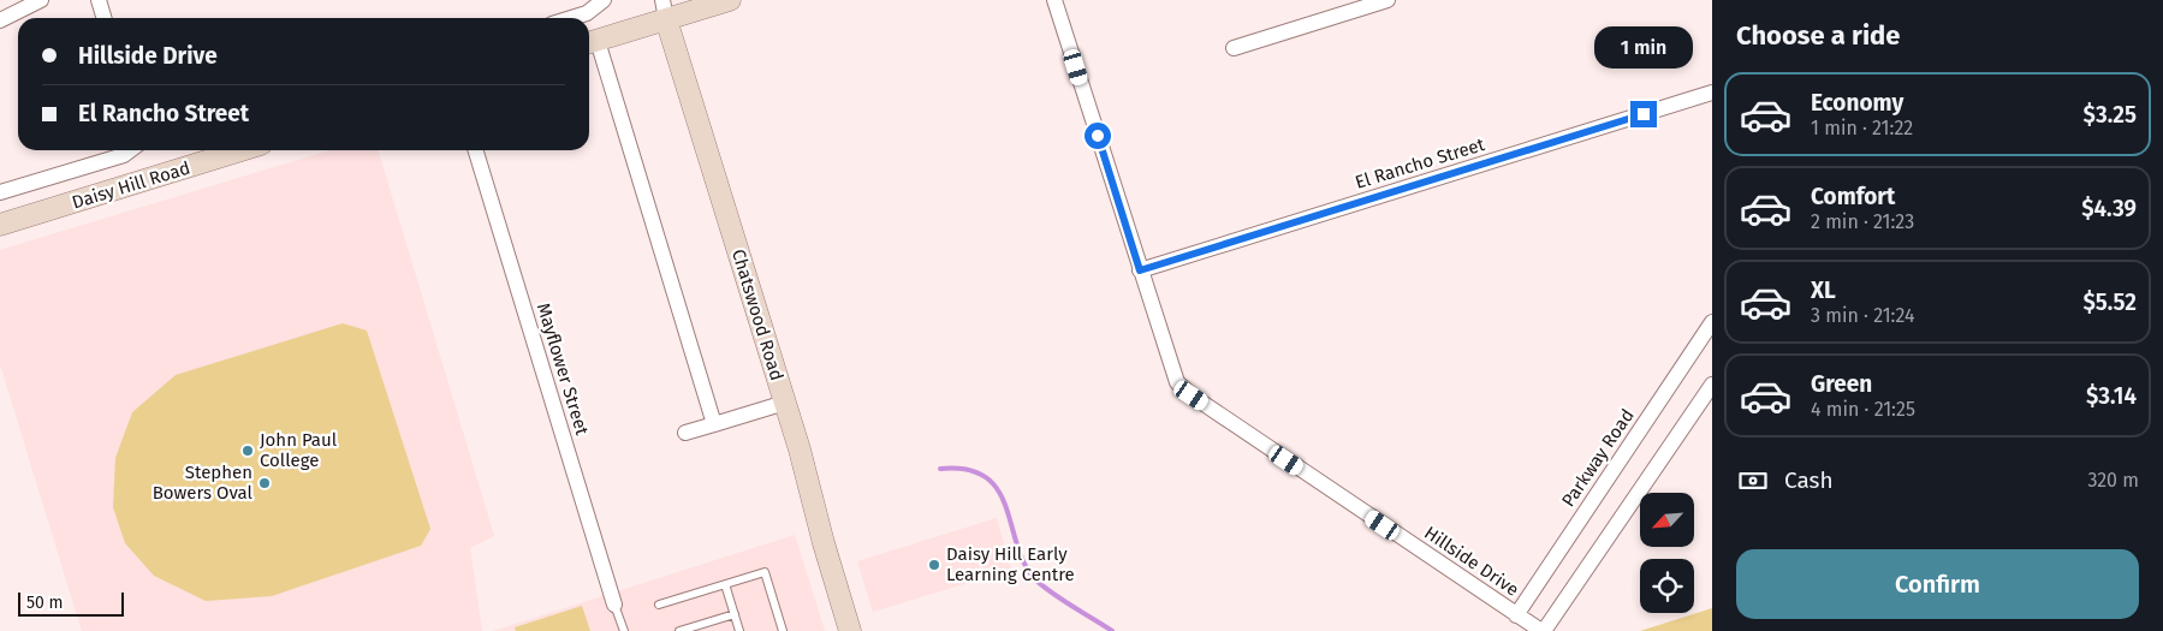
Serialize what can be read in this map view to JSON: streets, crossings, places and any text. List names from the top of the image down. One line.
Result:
{"streets":{"main road":["Daisy Hill Road","Chatswood Road"],"street":["El Rancho Street","Mayflower Street","Parkway Road","Hillside Drive"]},"crossings":[["El Rancho Street","Hillside Drive"],["Parkway Road","Hillside Drive"]],"places":["John Paul College","Stephen Bowers Oval","Daisy Hill Early Learning Centre"],"scale_bar":"50 m","north":"bottom left","page":{"heading":"Choose a ride","banner":["Hillside Drive","El Rancho Street"],"bubble":"1 min","list":[{"name":"Economy","note":"1 min · 21:22","value":"$3.25"},{"name":"Comfort","note":"2 min · 21:23","value":"$4.39"},{"name":"XL","note":"3 min · 21:24","value":"$5.52"},{"name":"Green","note":"4 min · 21:25","value":"$3.14"}],"pay":["Cash","320 m"],"buttons":"Confirm","scale":"50 m"}}
